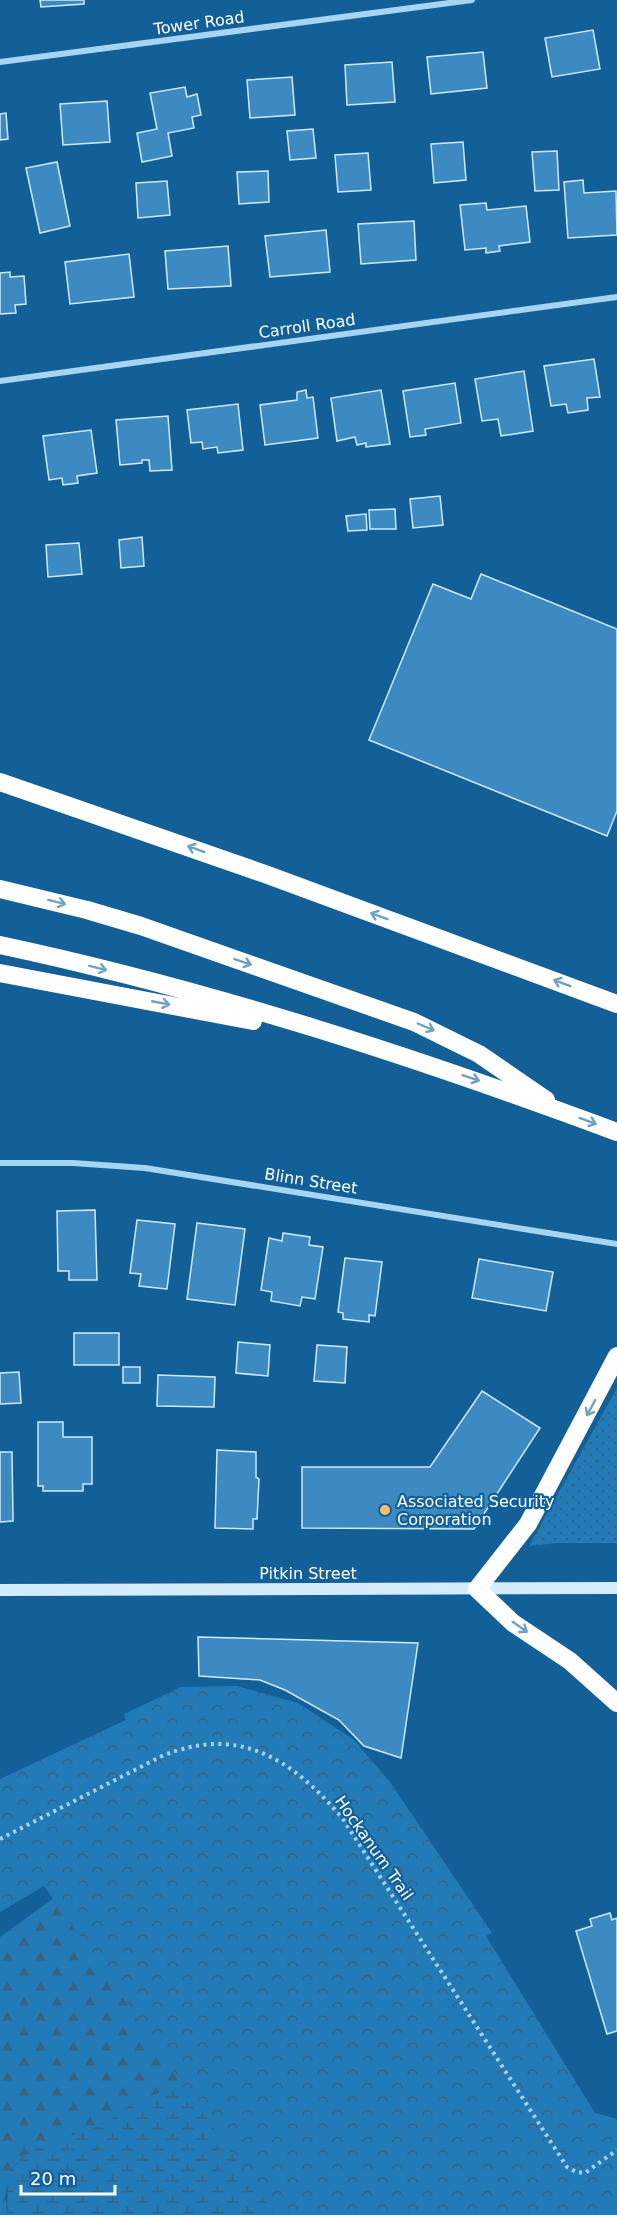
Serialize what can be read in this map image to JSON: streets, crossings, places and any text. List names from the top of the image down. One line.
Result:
{"streets":{"main road":["Pitkin Street"],"street":["Tower Road","Carroll Road","Blinn Street"],"path":["Hockanum Trail"]},"places":["Associated Security Corporation"],"scale_bar":"20 m"}
